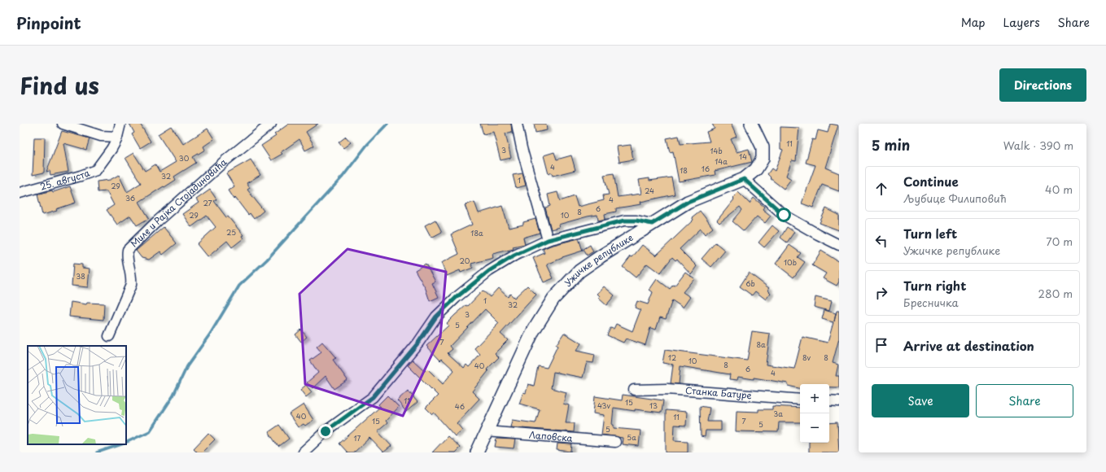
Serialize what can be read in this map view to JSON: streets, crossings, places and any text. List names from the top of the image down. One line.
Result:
{"streets":{"street":["25. августа","Миле и Рајка Стојадиновића","Ужичке републике","Станка Батуре","Лаповска"]},"crossings":[["Ужичке републике","Лаповска"]],"house_numbers":["11","3","14b","14","30","14a","4","16","18","32","1","29","24","36","4","27","6","8","29","10","25","18a","20","10b","38","6b","1","32","3","5","7","8a","12","8v","8","10","8","40","6","4","11","15","43v","13","46","3a","40","11","15","7","5","5","5a","17"],"page":{"header":"Pinpoint","nav":["Map","Layers","Share"],"title":"Find us","buttons":["Directions",["Save","Share"]],"heading":["5 min","Walk · 390 m"],"list":[["Continue","Љубице Филиповић","40 m"],["Turn left","Ужичке републике","70 m"],["Turn right","Бресничка","280 m"],"Arrive at destination"],"map_buttons":["+","−"]}}
